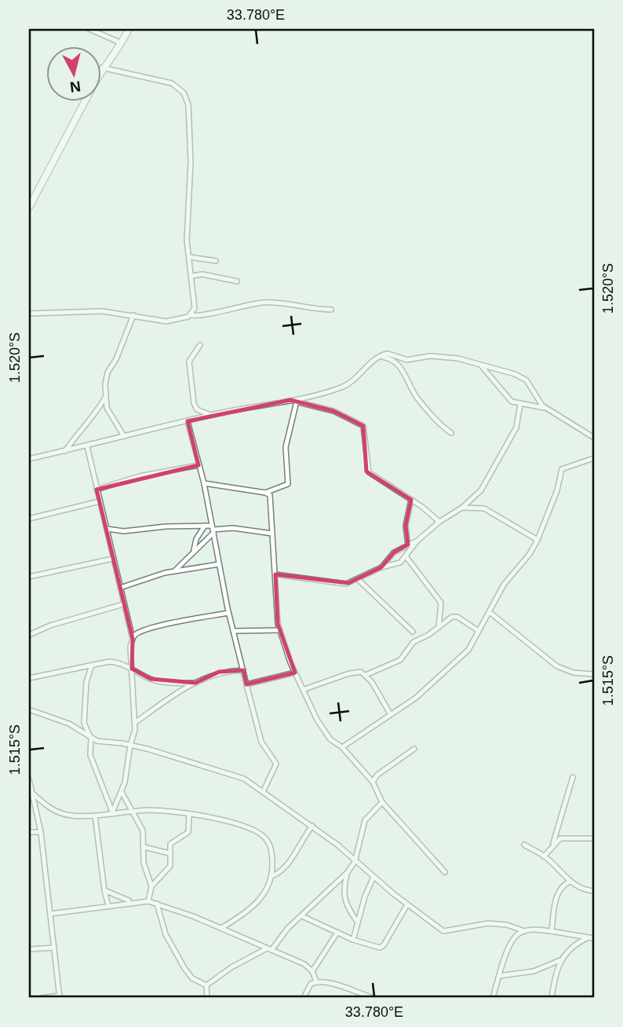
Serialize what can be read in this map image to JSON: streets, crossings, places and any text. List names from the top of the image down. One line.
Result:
{"north":"bottom","coordinates":["33.780°E","1.520°S","1.515°S"]}
